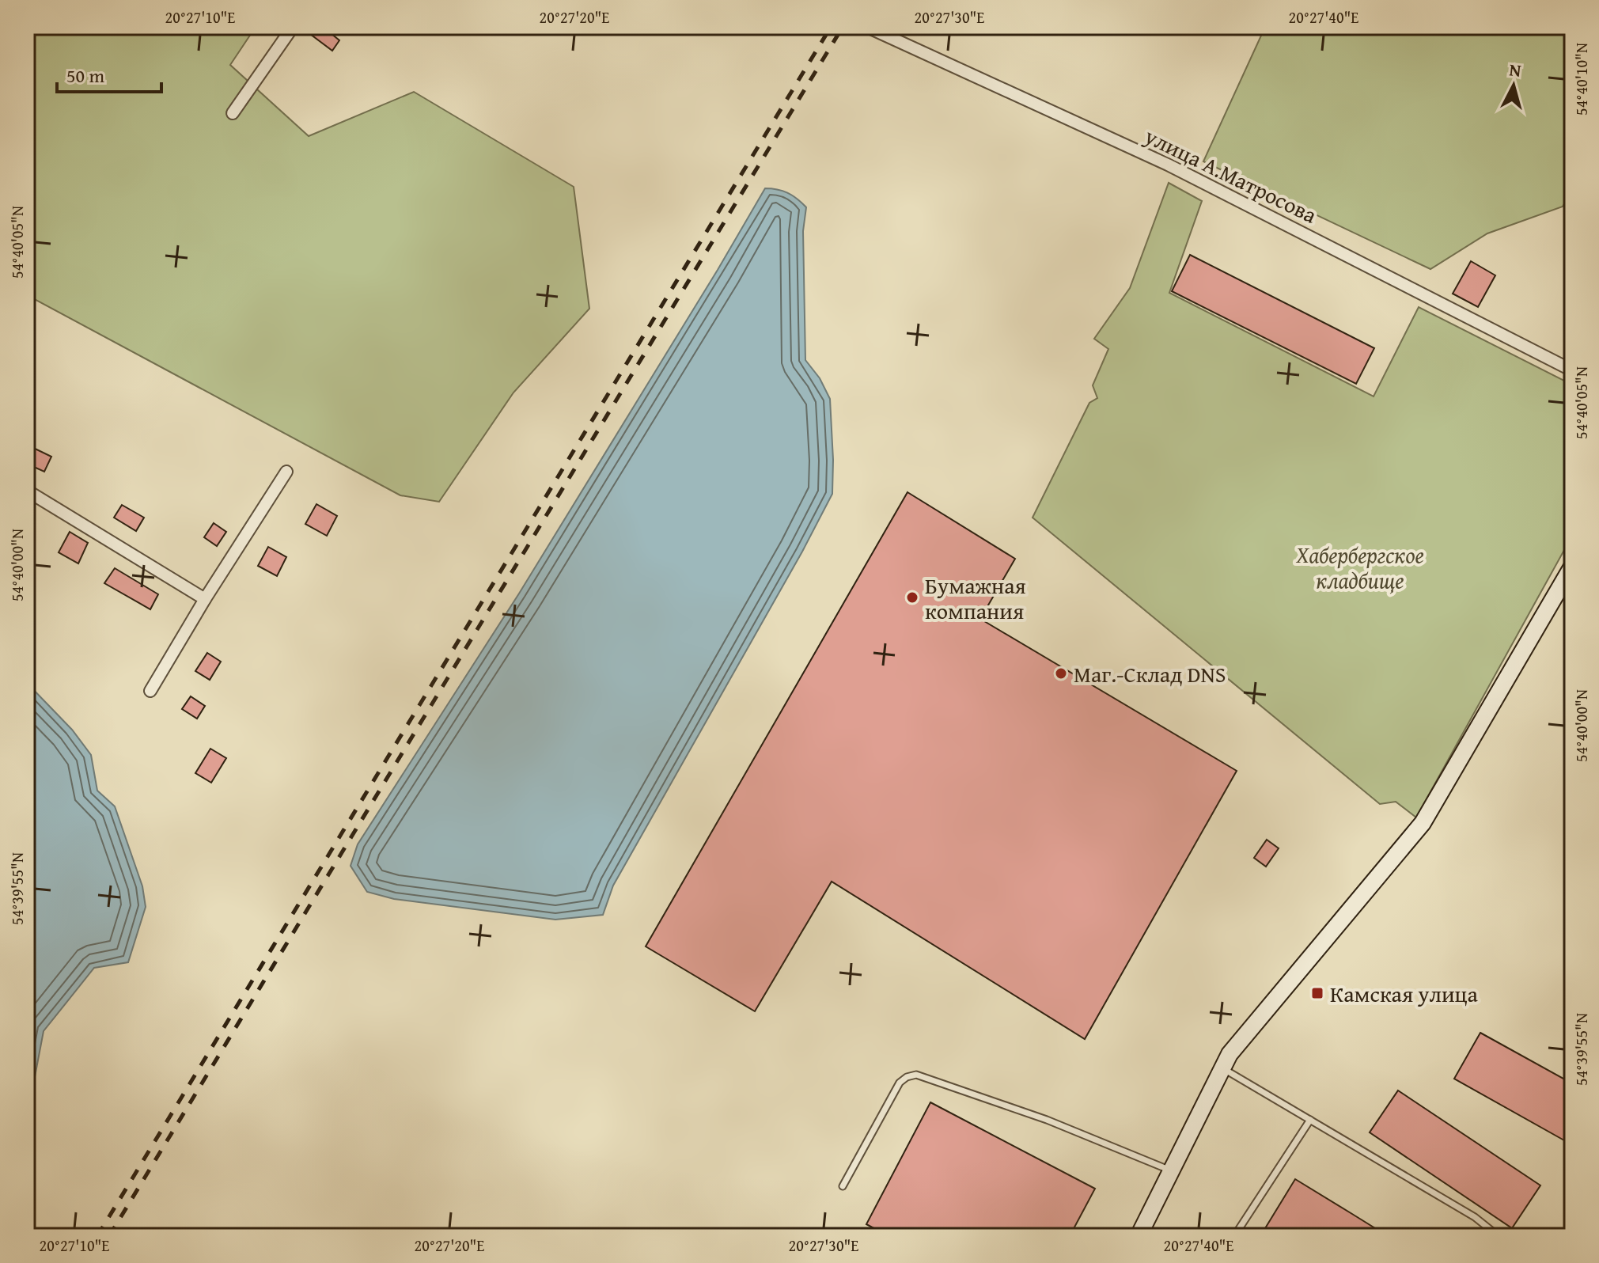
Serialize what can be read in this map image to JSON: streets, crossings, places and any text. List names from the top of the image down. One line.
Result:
{"streets":{"street":["улица А.Матросова"]},"parks":["Хабербергское кладбище"],"places":{"other":["Бумажная компания","Маг.-Склад DNS"],"transit":["Камская улица"]},"scale_bar":"50 m","north":"top","coordinates":["20°27'10\"E","20°27'20\"E","20°27'30\"E","20°27'40\"E","54°40'10\"N","54°40'05\"N","54°40'00\"N","54°39'55\"N"]}
